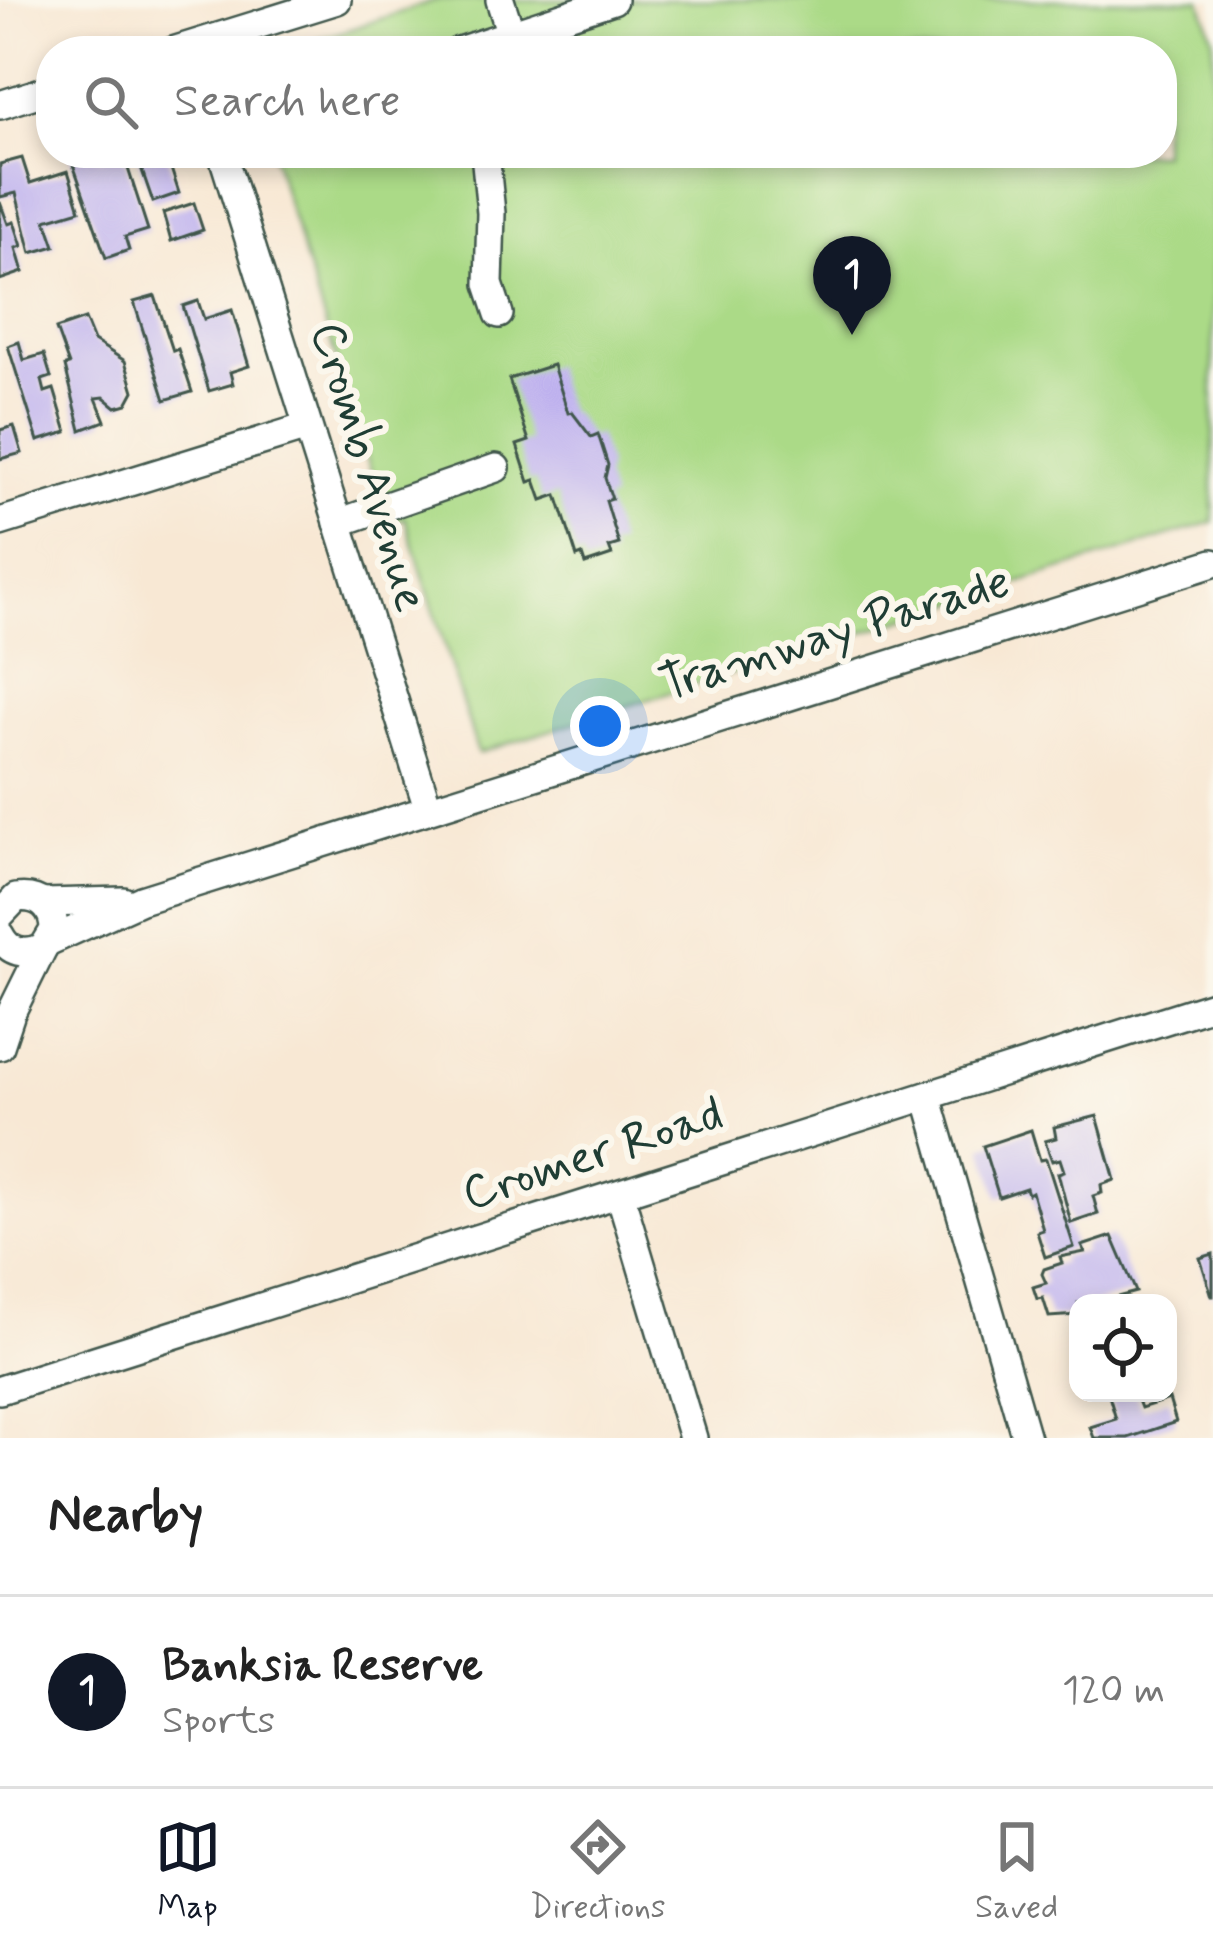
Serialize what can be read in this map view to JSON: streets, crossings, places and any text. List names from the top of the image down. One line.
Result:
{"streets":{"street":["Cromb Avenue","Tramway Parade","Cromer Road"]},"crossings":[["Cromb Avenue","Tramway Parade"]],"page":{"search":"Search here","pins":"1","heading":"Nearby","list":[{"mark":"1","name":"Banksia Reserve","note":"Sports","value":"120 m"}],"nav":["Map","Directions","Saved"]}}
